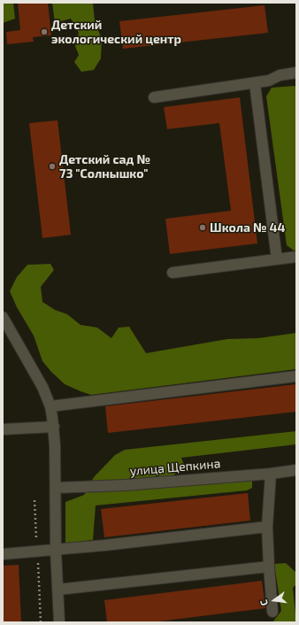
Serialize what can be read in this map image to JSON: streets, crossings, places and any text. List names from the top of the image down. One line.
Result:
{"streets":{"street":["улица Щепкина"]},"places":["Детский экологический центр","Детский сад № 73 \"Солнышко\"","Школа № 44"],"north":"left"}
